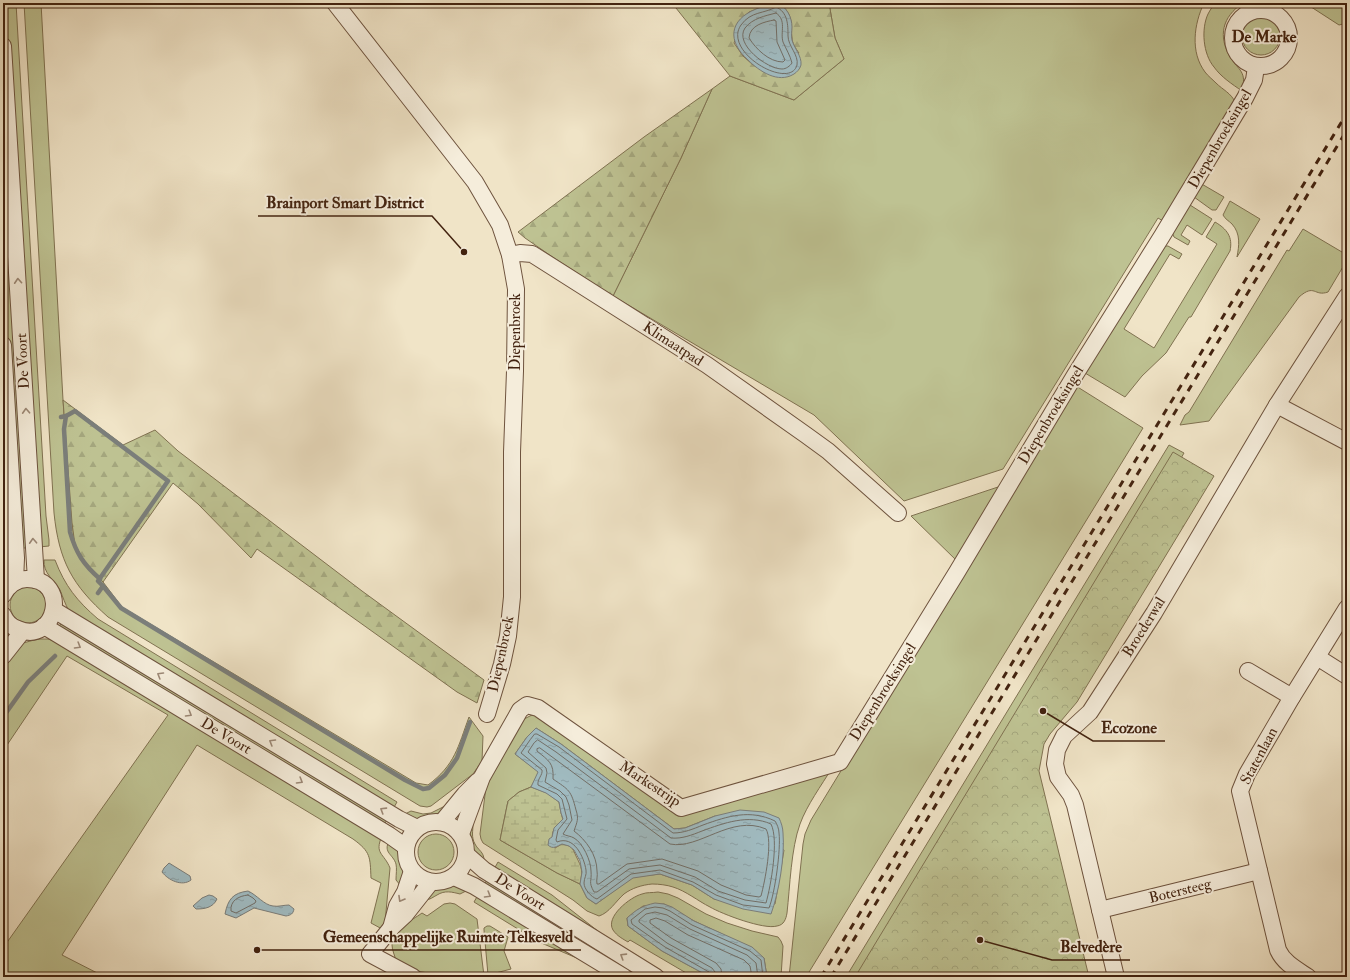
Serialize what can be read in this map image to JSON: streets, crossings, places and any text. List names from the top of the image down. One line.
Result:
{"streets":{"street":["Diepenbroeksingel","Diepenbroek","Klimaatpad","De Voort","Broederwal","Statenlaan","Markestrijp","Botersteeg"]},"crossings":[["Diepenbroeksingel","Markestrijp"],["Diepenbroek","Klimaatpad"],["Broederwal","Botersteeg"],["Statenlaan","Botersteeg"]],"districts":["De Marke"],"places":["Brainport Smart District","Ecozone","Belvedère","Gemeenschappelijke Ruimte Telkesveld"]}
